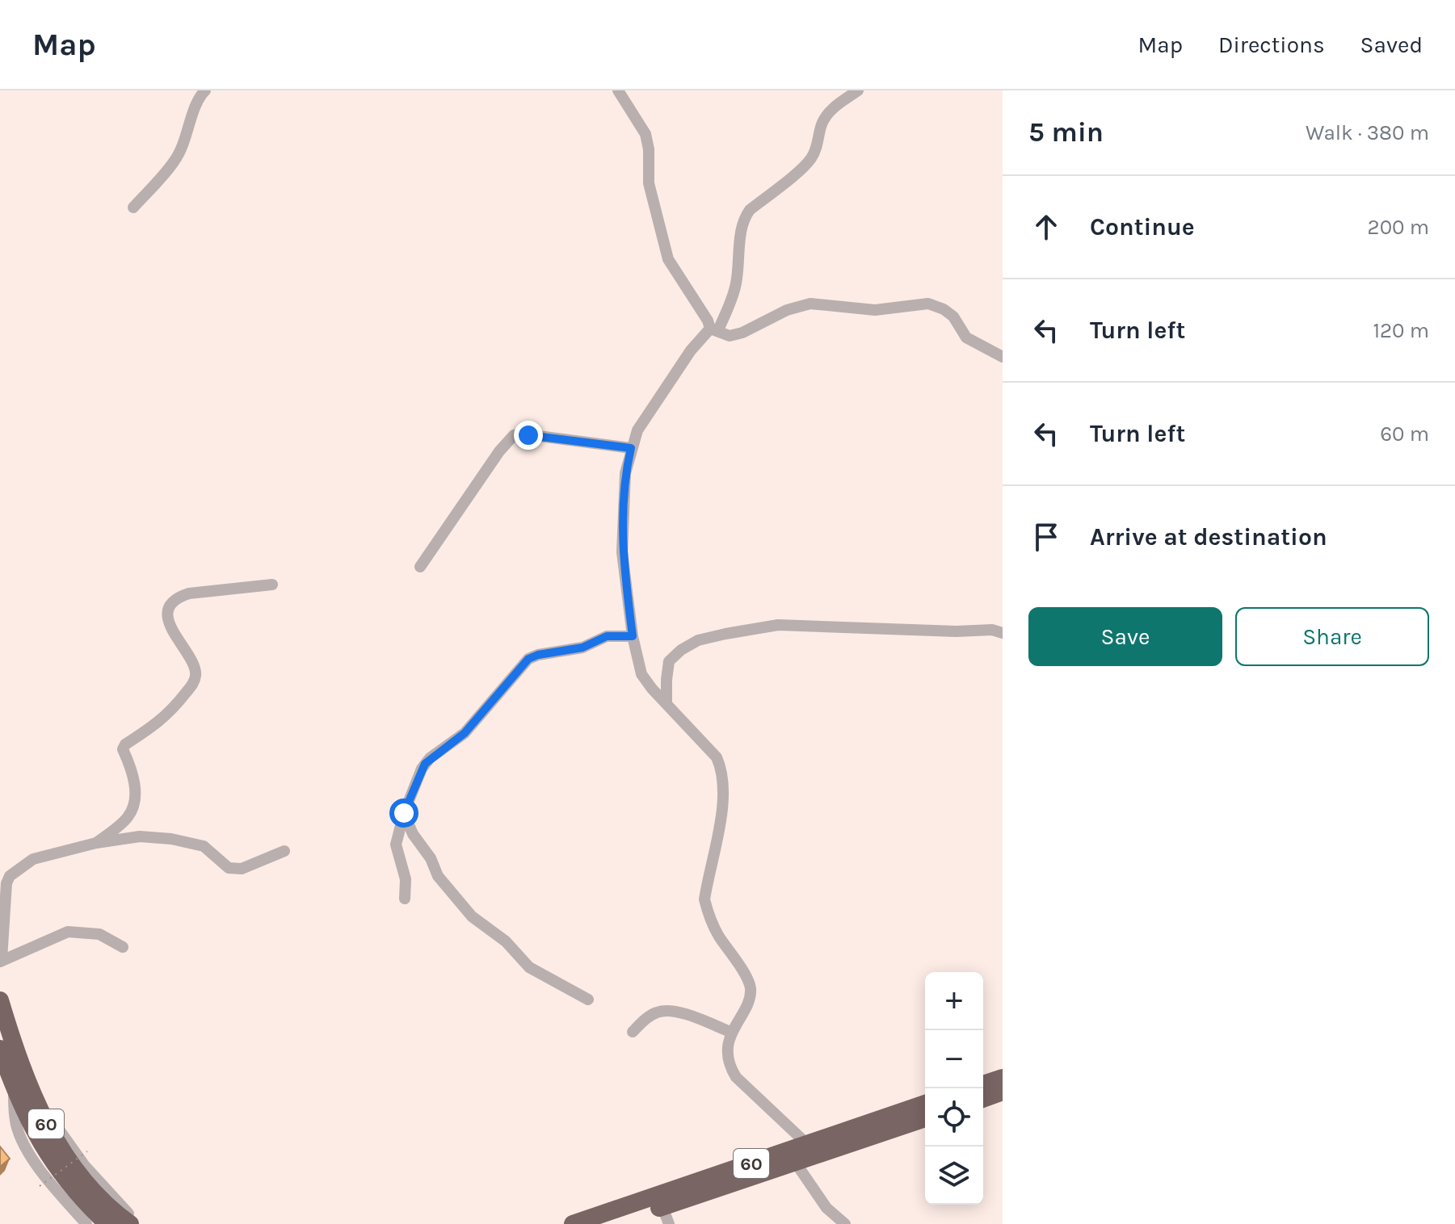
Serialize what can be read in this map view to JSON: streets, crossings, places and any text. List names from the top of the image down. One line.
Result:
{"streets":{"highway":["60"]},"page":{"header":"Map","nav":["Map","Directions","Saved"],"heading":["5 min","Walk · 380 m"],"list":[["Continue","200 m"],["Turn left","120 m"],["Turn left","60 m"],"Arrive at destination"],"buttons":["Save","Share"],"map_buttons":["+","−"]}}
